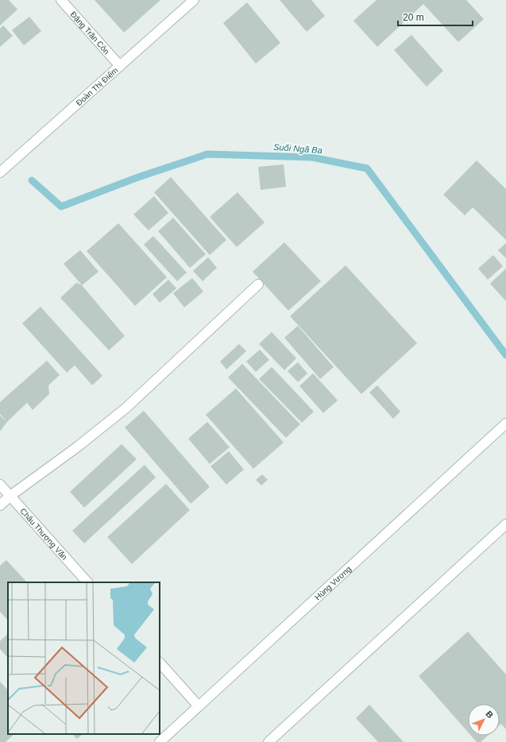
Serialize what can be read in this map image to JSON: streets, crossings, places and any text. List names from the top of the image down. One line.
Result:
{"streets":{"street":["Đặng Trần Côn","Đoàn Thị Điểm","Châu Thượng Văn","Hùng Vương"]},"crossings":[["Đặng Trần Côn","Đoàn Thị Điểm"]],"water":["Suối Ngã Ba"],"scale_bar":"20 m","north":"top right"}
